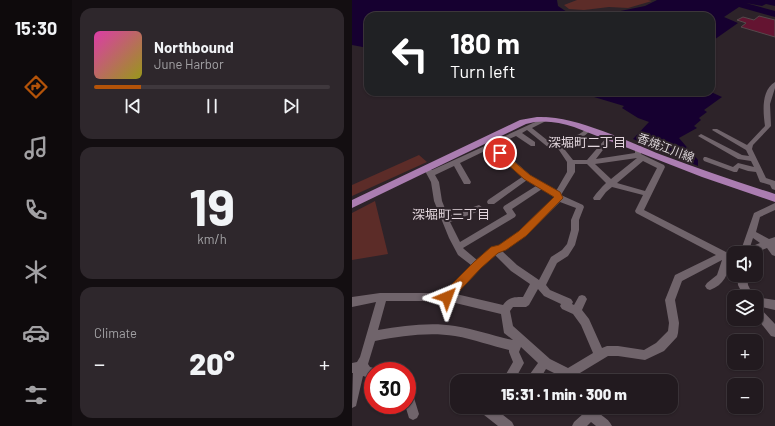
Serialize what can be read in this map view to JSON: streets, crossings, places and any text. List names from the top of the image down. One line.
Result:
{"streets":{"main road":["香焼江川線"]},"districts":["深堀町二丁目","深堀町三丁目"],"page":{"tabs":"15:30","turn":["180 m","Turn left"],"song":["Northbound","June Harbor"],"tile":[["19","km/h"],"Climate"],"map_buttons":["+","−"],"heat":["−","20°","+"],"limit":"30","trip":"15:31 · 1 min · 300 m"}}
